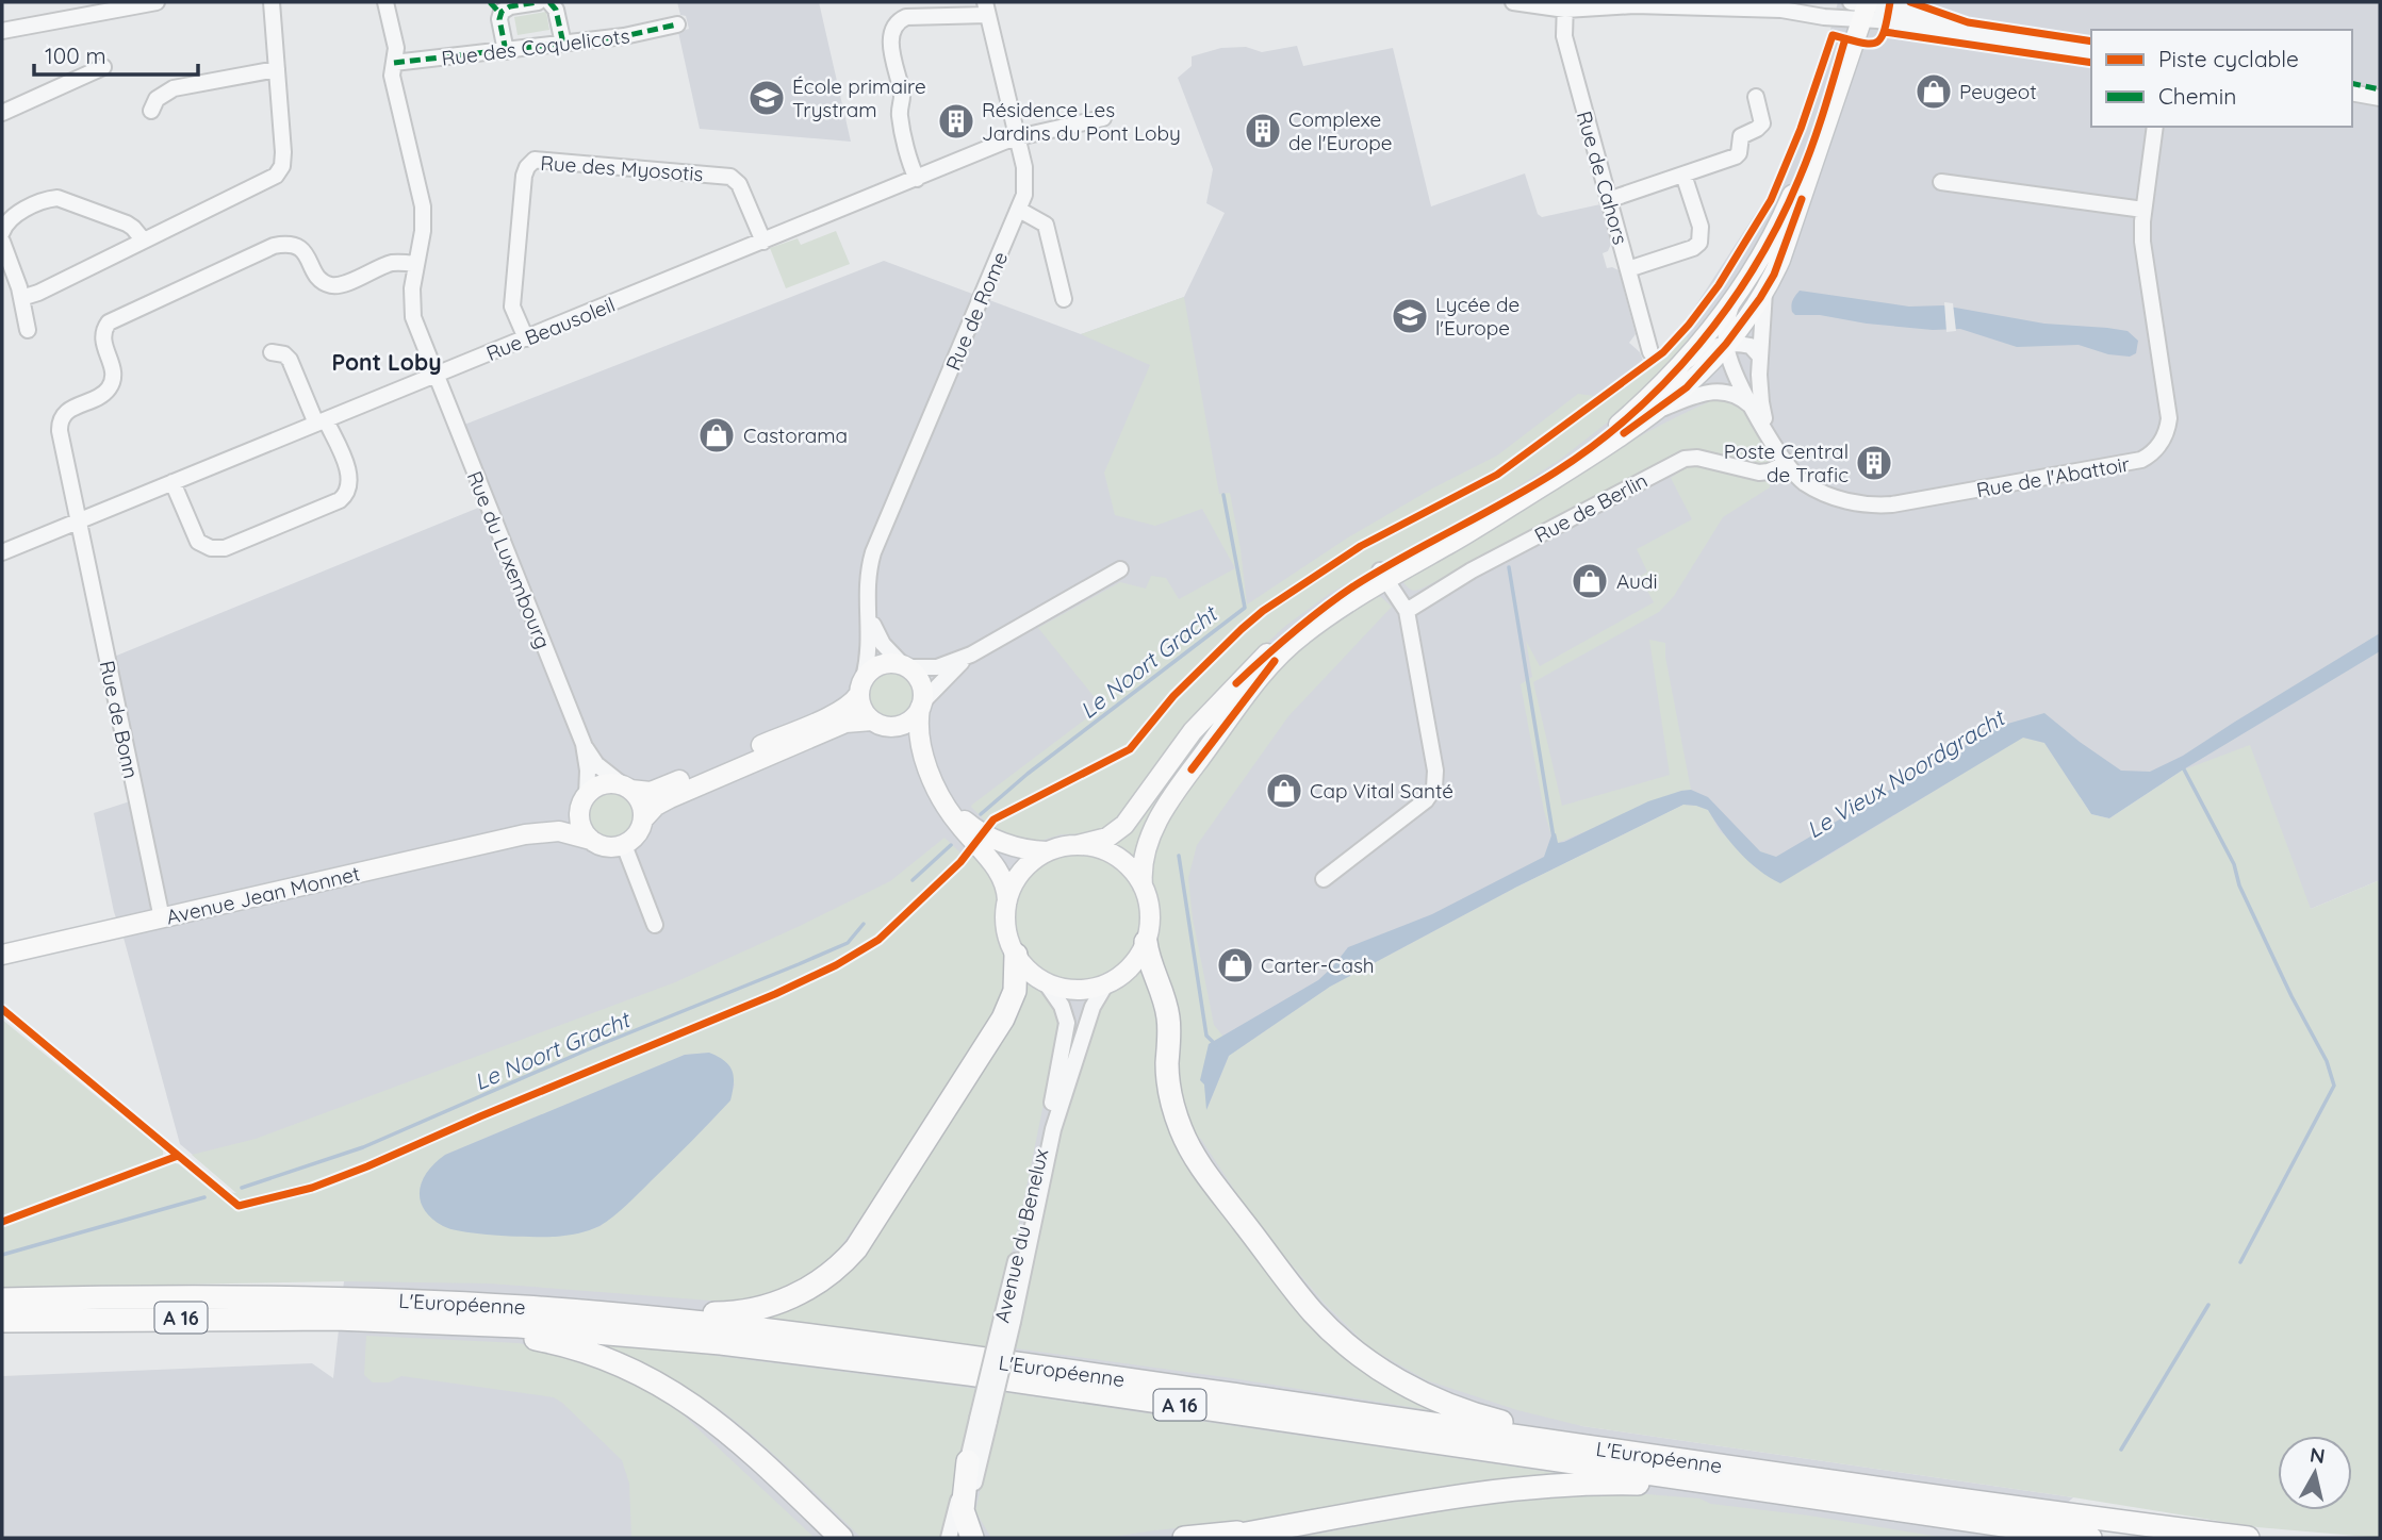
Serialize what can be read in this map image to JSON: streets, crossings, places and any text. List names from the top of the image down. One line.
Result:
{"streets":{"highway":["L'Européenne","A 16"],"main road":["Avenue Jean Monnet"],"street":["Rue des Coquelicots","Rue des Myosotis","Rue de Cahors","Rue de Rome","Rue Beausoleil","Rue de l'Abattoir","Rue de Berlin","Rue du Luxembourg","Rue de Bonn","Avenue du Benelux"]},"crossings":[["Rue des Coquelicots","Rue du Luxembourg"],["Rue des Myosotis","Rue Beausoleil"],["Rue de Rome","Rue Beausoleil"],["Rue Beausoleil","Rue du Luxembourg"],["Rue Beausoleil","Rue de Bonn"],["Rue de l'Abattoir","Rue de Berlin"],["Rue du Luxembourg","Rue de Bonn"],["Rue du Luxembourg","Avenue Jean Monnet"],["Rue de Bonn","Avenue Jean Monnet"]],"districts":["Pont Loby"],"water":["Le Noort Gracht","Le Vieux Noordgracht"],"places":{"shop":["Peugeot","Castorama","Audi","Cap Vital Santé","Carter-Cash"],"school or university":["École primaire Trystram","Lycée de l'Europe"],"building":["Résidence Les Jardins du Pont Loby","Complexe de l'Europe","Poste Central de Trafic"]},"legend":["Piste cyclable","Chemin"],"scale_bar":"100 m","north":"top"}
